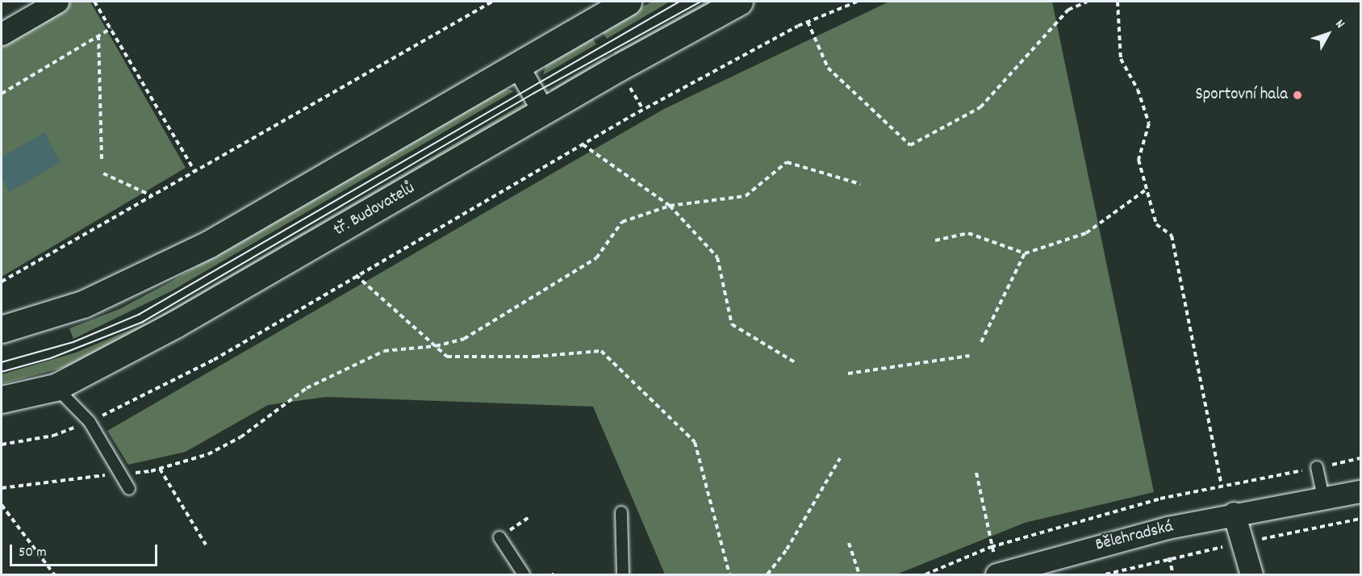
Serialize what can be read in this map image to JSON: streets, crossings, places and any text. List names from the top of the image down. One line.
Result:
{"streets":{"street":["tř. Budovatelů","Bělehradská"]},"places":["Sportovní hala"],"scale_bar":"50 m","north":"top right"}
